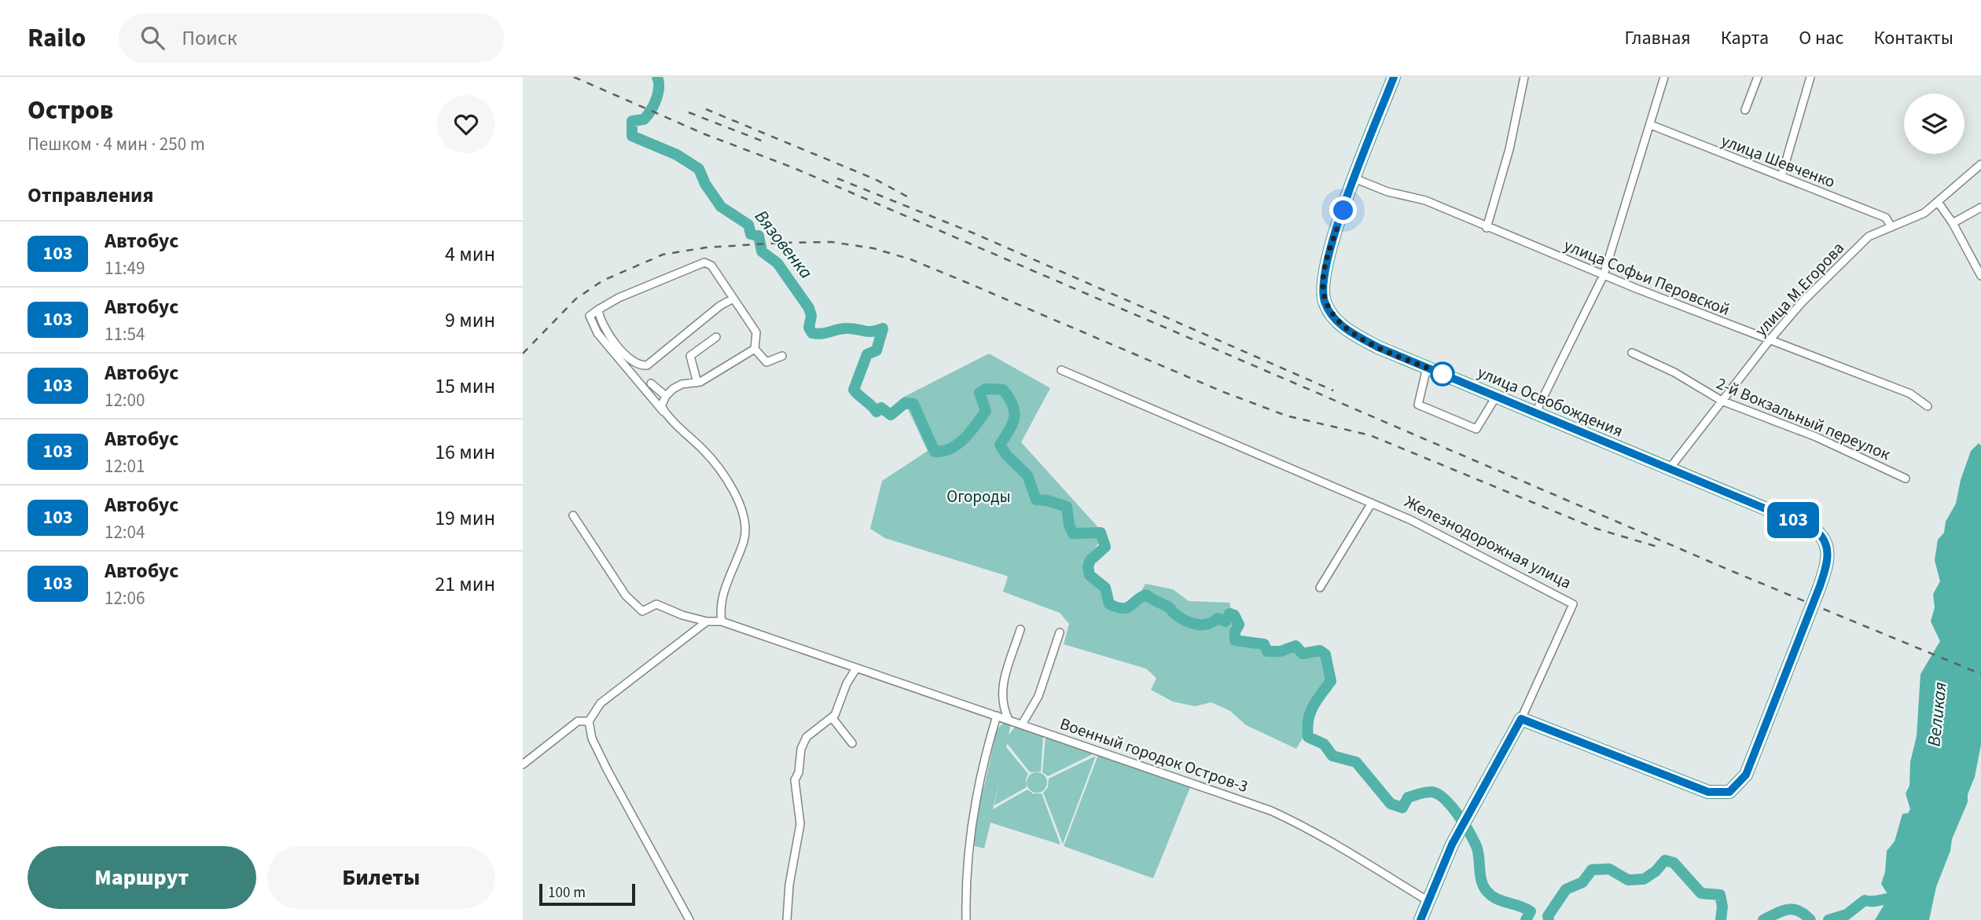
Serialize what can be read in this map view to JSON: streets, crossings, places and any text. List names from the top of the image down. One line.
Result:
{"streets":{"main road":["улица Освобождения"],"street":["улица Шевченко","улица Софьи Перовской","улица М.Егорова","2-й Вокзальный переулок","Железнодорожная улица","Военный городок Остров-3"]},"crossings":[["улица Шевченко","улица М.Егорова"],["улица Софьи Перовской","улица М.Егорова"],["улица Софьи Перовской","улица Освобождения"],["улица М.Егорова","улица Освобождения"],["улица М.Егорова","2-й Вокзальный переулок"],["улица Освобождения","Железнодорожная улица"]],"water":["Вязовенка","Великая"],"parks":["Огороды"],"lines":["bus line 103"],"scale_bar":"100 m","page":{"header":"Railo","search":"Поиск","nav":["Главная","Карта","О нас","Контакты"],"heading":[["Остров","Пешком · 4 мин · 250 m"],"Отправления"],"on_map":"103","list":[{"mark":"103","name":"Автобус","note":"11:49","value":"4 мин"},{"mark":"103","name":"Автобус","note":"11:54","value":"9 мин"},{"mark":"103","name":"Автобус","note":"12:00","value":"15 мин"},{"mark":"103","name":"Автобус","note":"12:01","value":"16 мин"},{"mark":"103","name":"Автобус","note":"12:04","value":"19 мин"},{"mark":"103","name":"Автобус","note":"12:06","value":"21 мин"}],"buttons":["Маршрут","Билеты"],"scale":"100 m"}}
